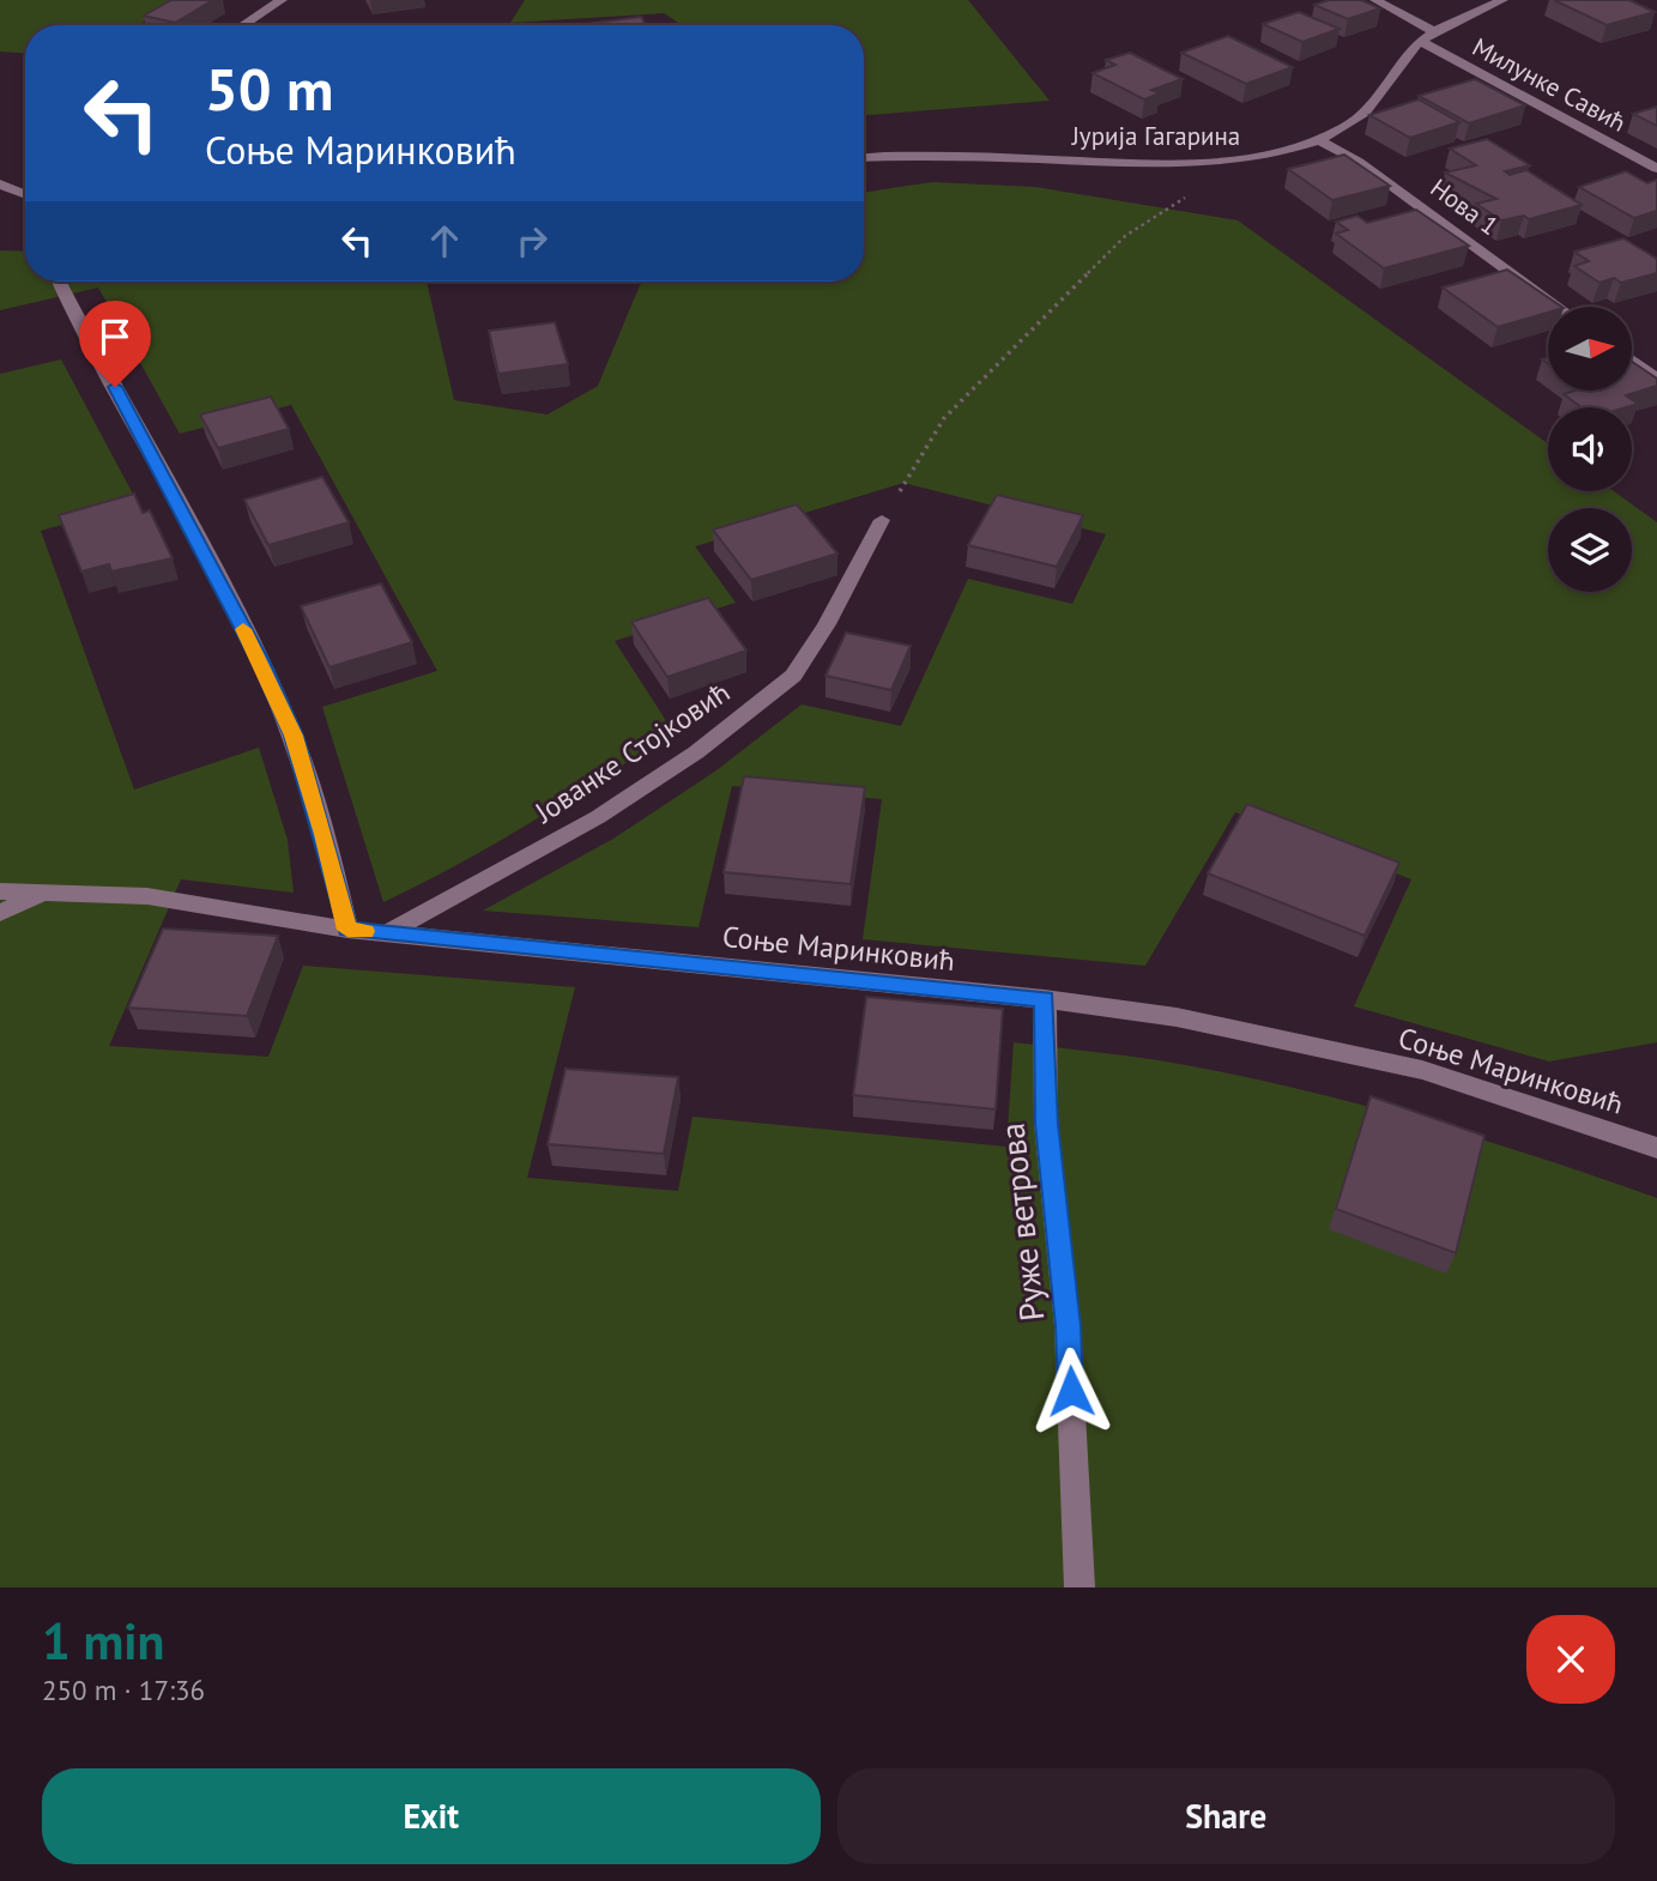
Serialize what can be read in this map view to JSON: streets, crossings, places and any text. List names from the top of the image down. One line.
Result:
{"streets":{"street":["Милунке Савић","Јурија Гагарина","Нова 1","Јованке Стојковић","Соње Маринковић","Руже ветрова"]},"crossings":[["Милунке Савић","Јурија Гагарина"],["Јурија Гагарина","Нова 1"],["Јованке Стојковић","Соње Маринковић"],["Соње Маринковић","Руже ветрова"]],"north":"right","page":{"turn":["50 m","Соње Маринковић"],"heading":["1 min","250 m · 17:36"],"buttons":["Exit","Share"]}}
